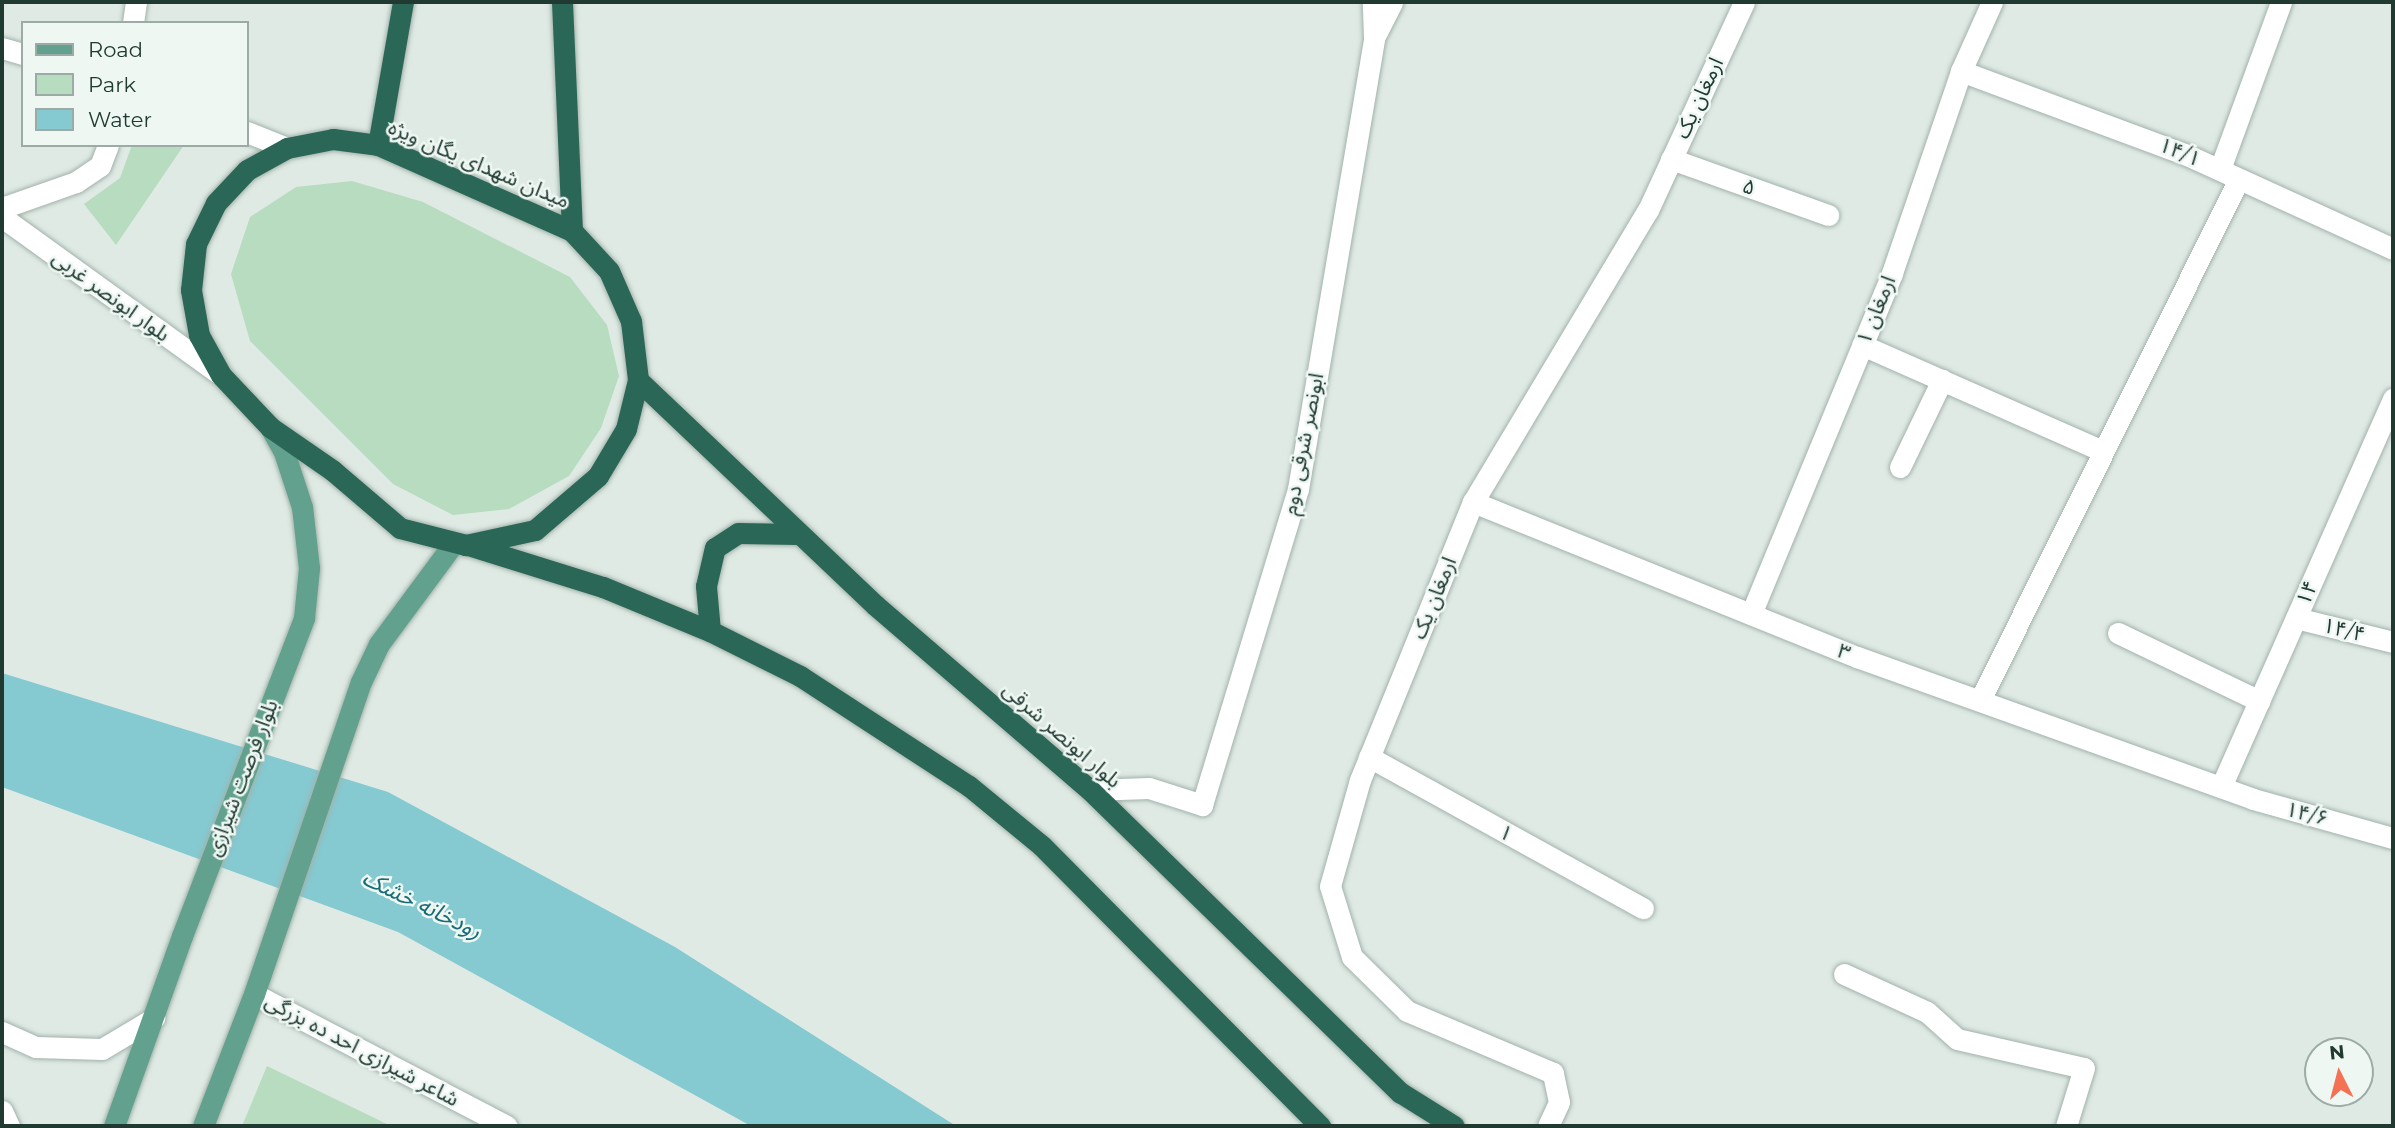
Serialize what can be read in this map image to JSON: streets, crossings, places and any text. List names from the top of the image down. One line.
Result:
{"streets":{"highway":["میدان شهدای یگان ویژه","بلوار ابونصر شرقی"],"main road":["بلوار فرصت شیرازی"],"street":["ارمغان یک","۱۴/۱","۵","بلوار ابونصر غربی","ارمغان ۱","ابونصر شرقی دوم","۱۴","۱۴/۴","۳","۱۴/۶","۱","شاعر شیرازی احد ده بزرگی"]},"crossings":[["ارمغان یک","۵"],["ارمغان یک","۳"],["ارمغان یک","۱"],["۱۴/۱","ارمغان ۱"],["میدان شهدای یگان ویژه","بلوار ابونصر غربی"],["میدان شهدای یگان ویژه","بلوار ابونصر شرقی"],["میدان شهدای یگان ویژه","بلوار فرصت شیرازی"],["ارمغان ۱","۳"],["ابونصر شرقی دوم","بلوار ابونصر شرقی"],["۱۴","۱۴/۴"],["۱۴","۳"],["۱۴","۱۴/۶"],["۳","۱۴/۶"]],"water":["رودخانه خشک"],"legend":["Road","Park","Water"],"north":"top"}
